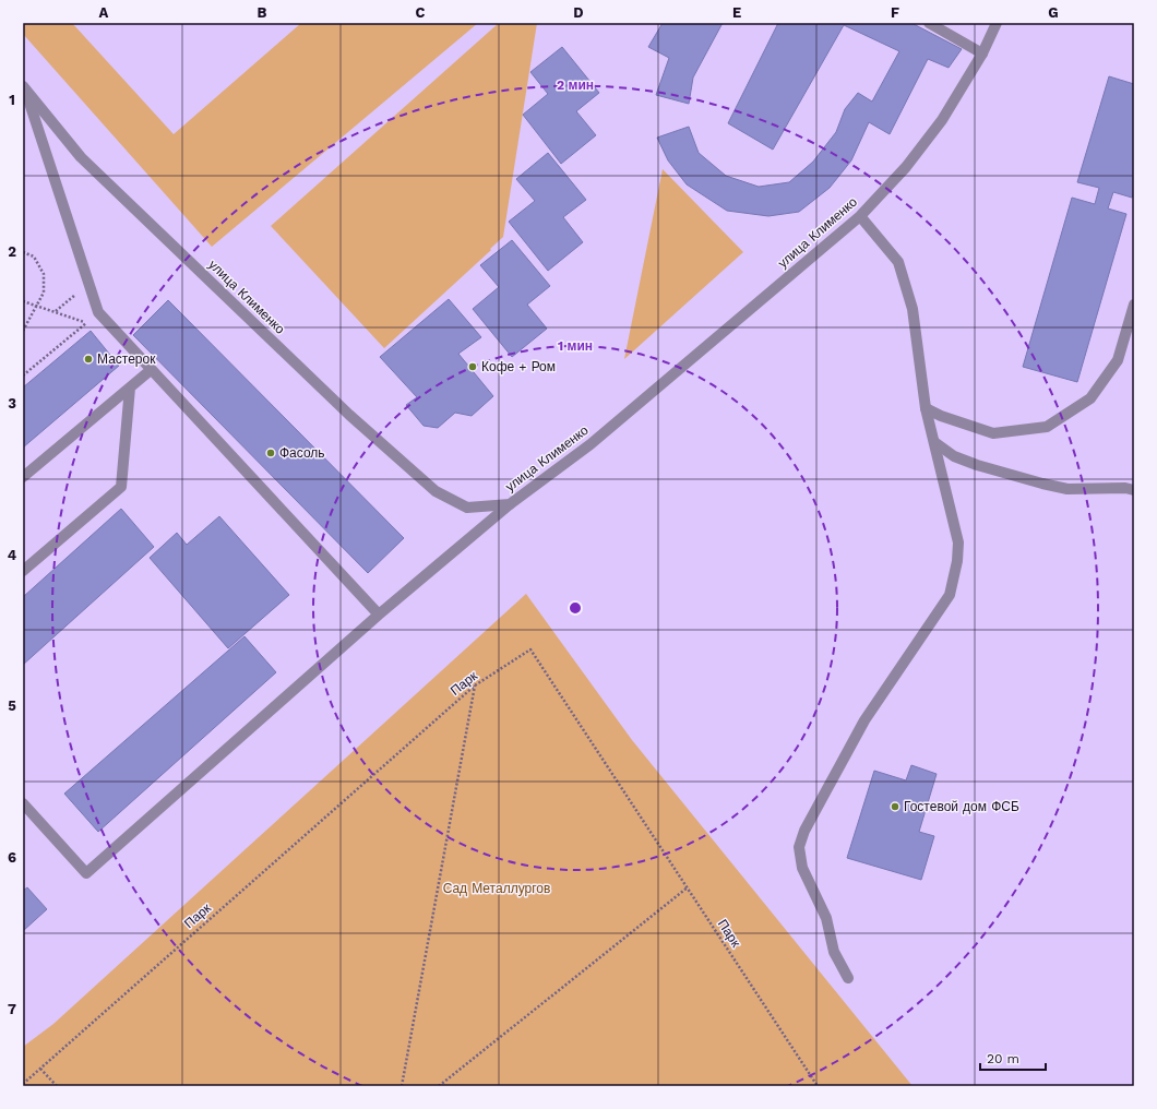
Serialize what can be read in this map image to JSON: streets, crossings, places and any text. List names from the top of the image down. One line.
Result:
{"streets":{"street":["улица Клименко"],"path":["Парк"]},"parks":["Сад Металлургов"],"places":["Мастерок","Кофе + Ром","Фасоль","Гостевой дом ФСБ"],"scale_bar":"20 m","grid":{"columns":["A","B","C","D","E","F","G"],"rows":["1","2","3","4","5","6","7"]},"rings":["2 мин","1 мин"]}
